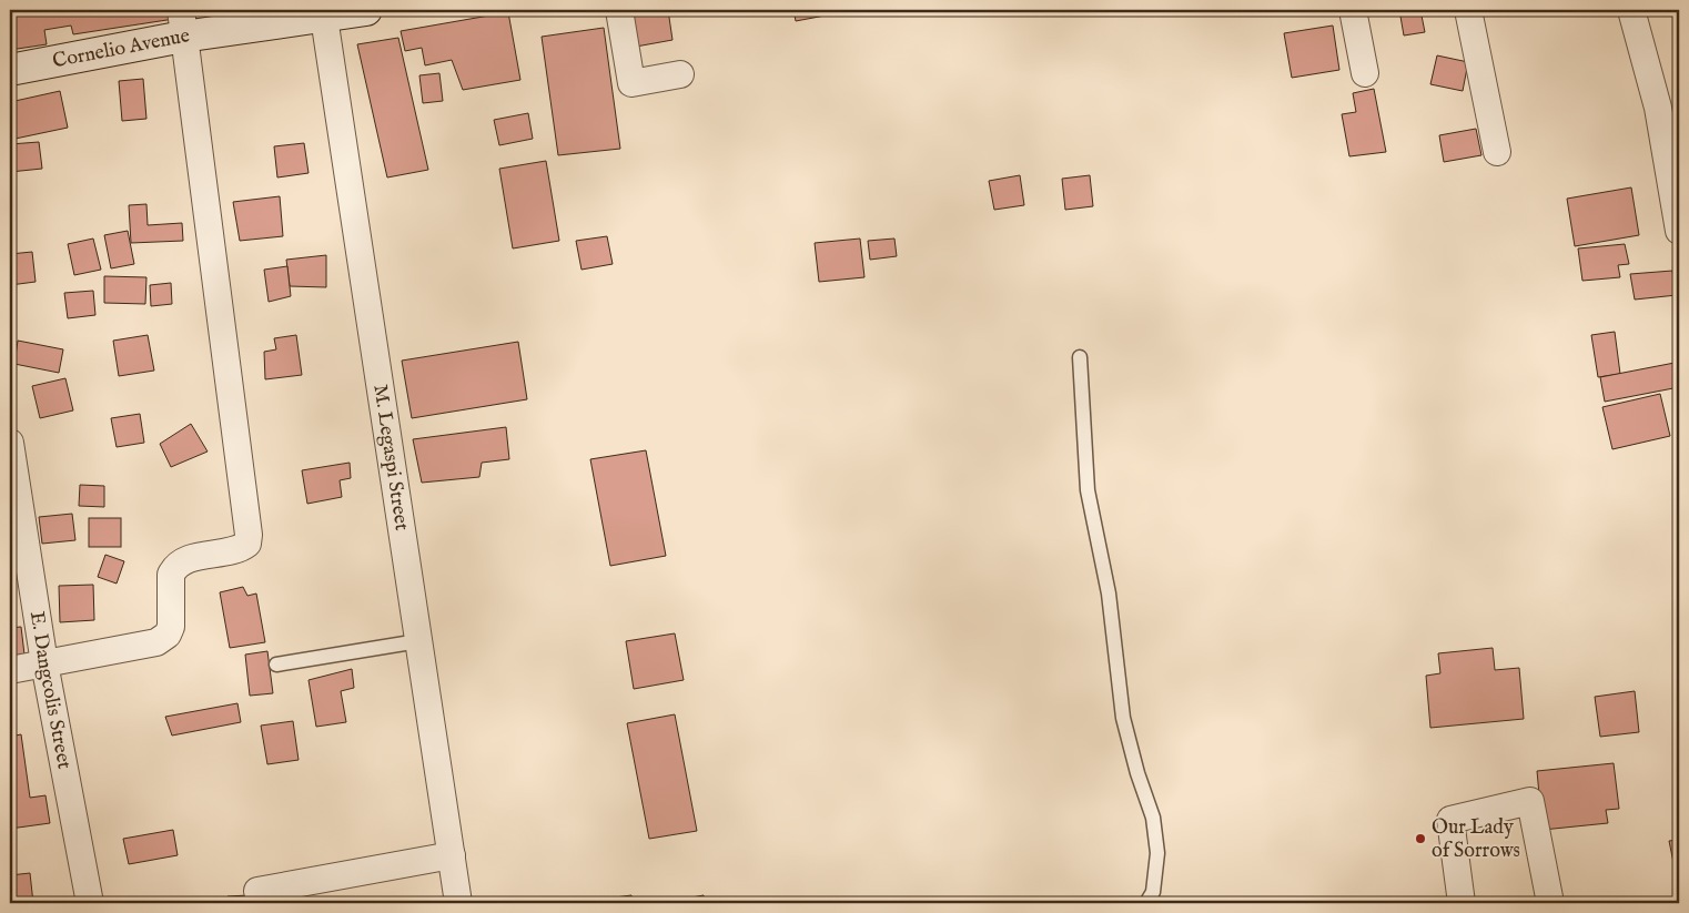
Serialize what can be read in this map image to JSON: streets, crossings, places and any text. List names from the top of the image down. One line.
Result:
{"streets":{"street":["Cornelio Avenue","M. Legaspi Street","E. Dangcolis Street"]},"crossings":[["Cornelio Avenue","M. Legaspi Street"]],"places":["Our Lady of Sorrows"]}
